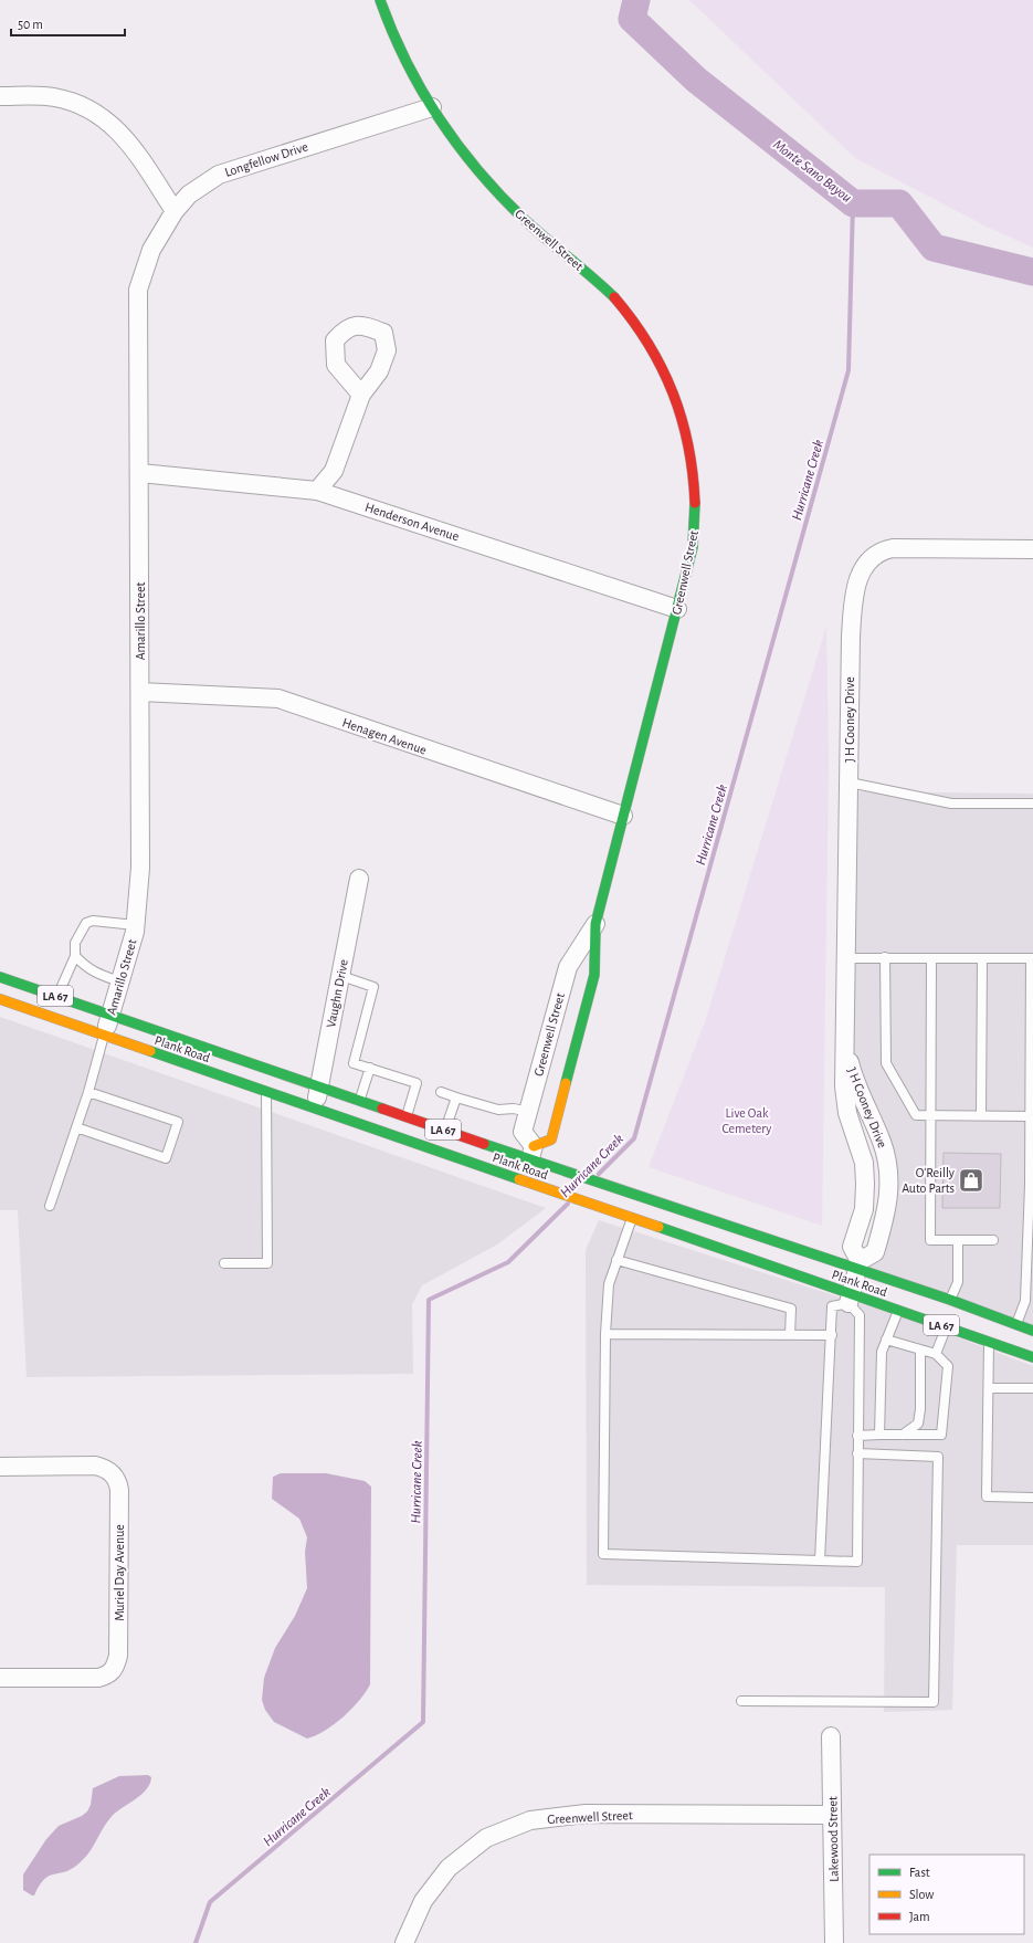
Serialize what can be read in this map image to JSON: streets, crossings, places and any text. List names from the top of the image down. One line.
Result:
{"streets":{"main road":["Greenwell Street","LA 67","Plank Road"],"street":["Longfellow Drive","Henderson Avenue","Amarillo Street","J H Cooney Drive","Henagen Avenue","Vaughn Drive","Muriel Day Avenue","Lakewood Street"]},"crossings":[["Longfellow Drive","Greenwell Street"],["Longfellow Drive","Amarillo Street"],["Greenwell Street","Henderson Avenue"],["Greenwell Street","Henagen Avenue"],["Greenwell Street","Plank Road"],["Greenwell Street","Lakewood Street"],["Henderson Avenue","Amarillo Street"],["Amarillo Street","Henagen Avenue"],["Amarillo Street","Plank Road"],["J H Cooney Drive","Plank Road"],["Vaughn Drive","Plank Road"]],"water":["Monte Sano Bayou","Hurricane Creek"],"parks":["Live Oak Cemetery"],"places":{"shop":["O'Reilly Auto Parts"]},"legend":["Fast","Slow","Jam"],"scale_bar":"50 m"}
